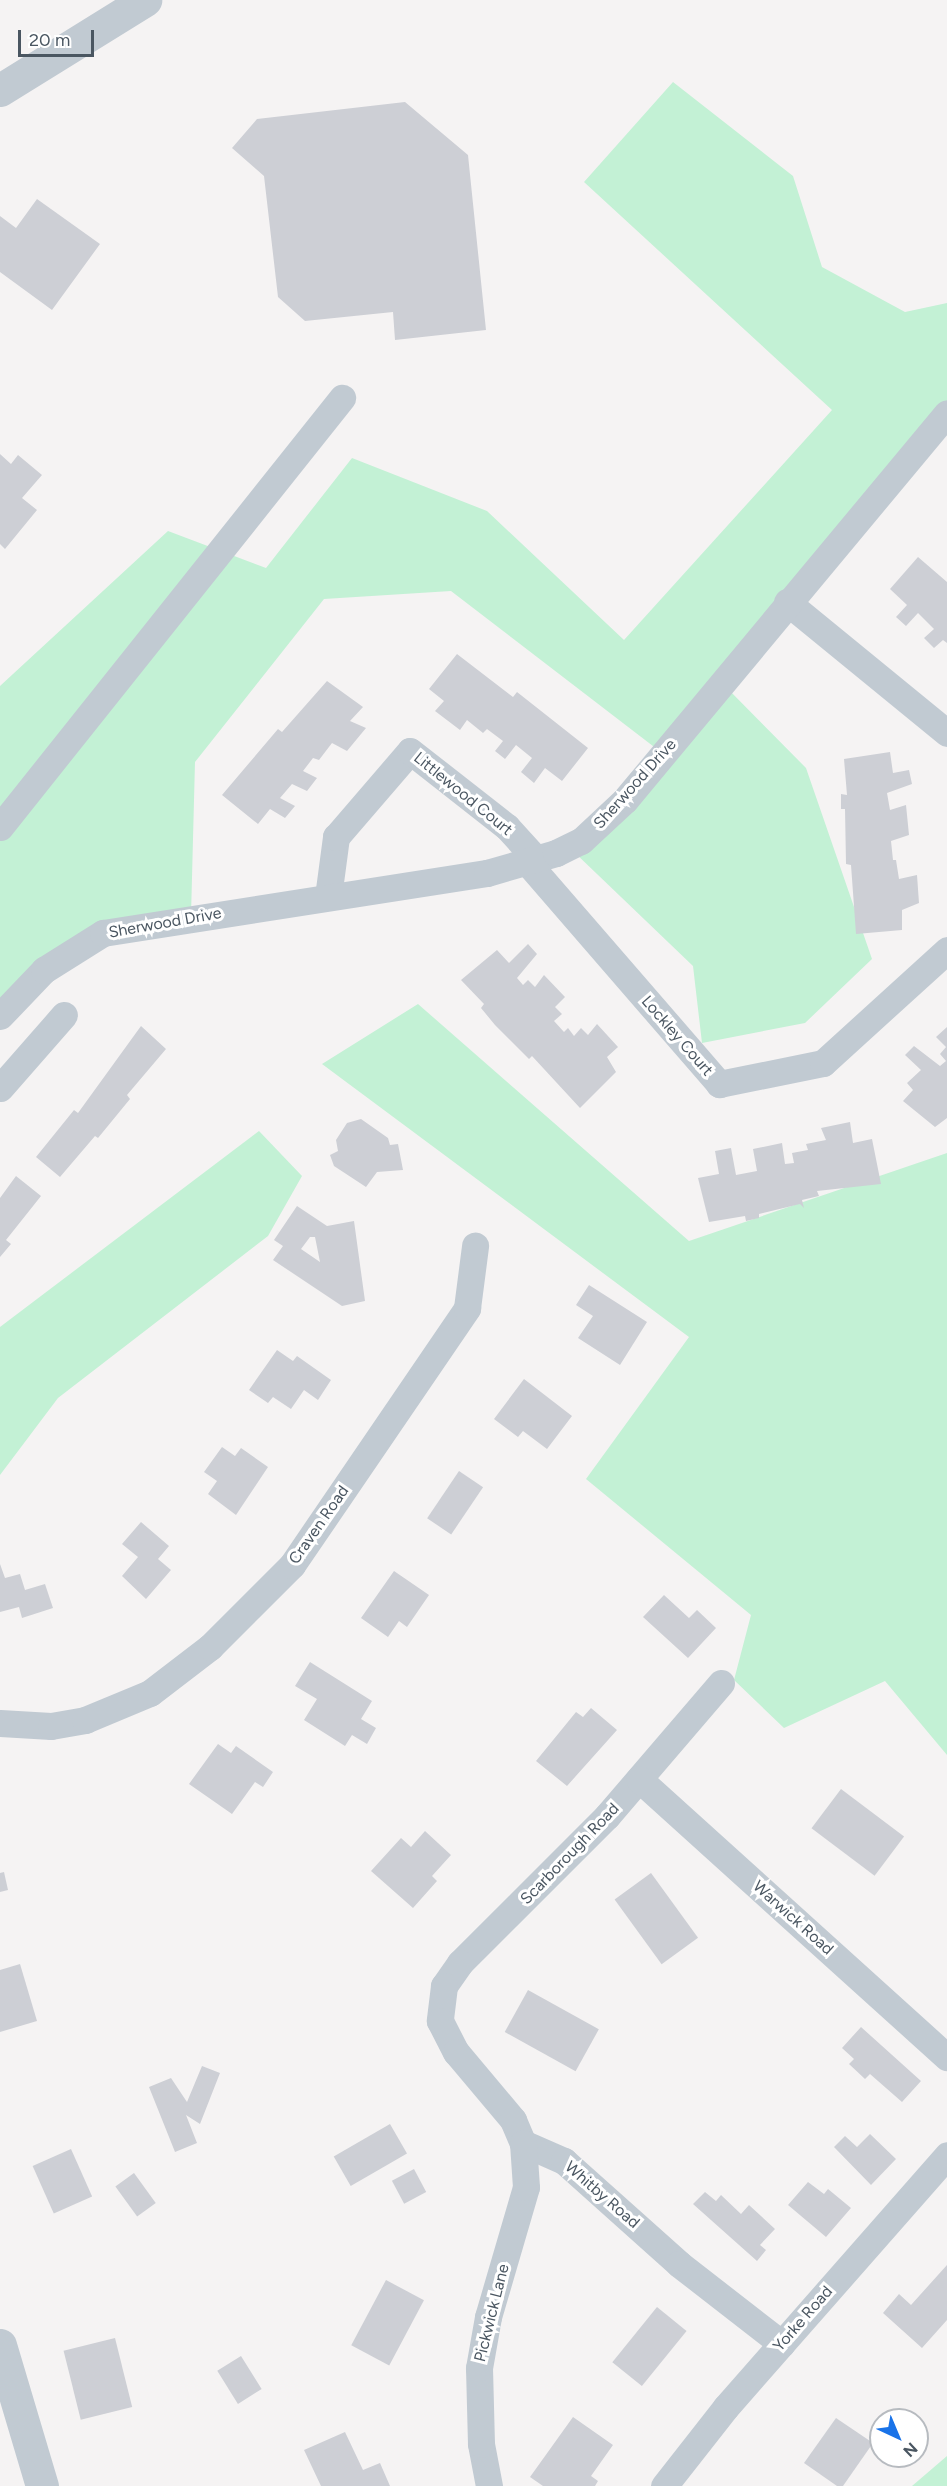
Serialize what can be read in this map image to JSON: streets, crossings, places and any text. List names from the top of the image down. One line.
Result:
{"streets":{"street":["Sherwood Drive","Littlewood Court","Lockley Court","Craven Road","Scarborough Road","Warwick Road","Whitby Road","Pickwick Lane","Yorke Road"]},"crossings":[["Sherwood Drive","Littlewood Court"],["Sherwood Drive","Lockley Court"],["Littlewood Court","Lockley Court"],["Scarborough Road","Warwick Road"],["Scarborough Road","Whitby Road"],["Scarborough Road","Pickwick Lane"],["Whitby Road","Pickwick Lane"],["Whitby Road","Yorke Road"]],"scale_bar":"20 m","north":"bottom right"}
